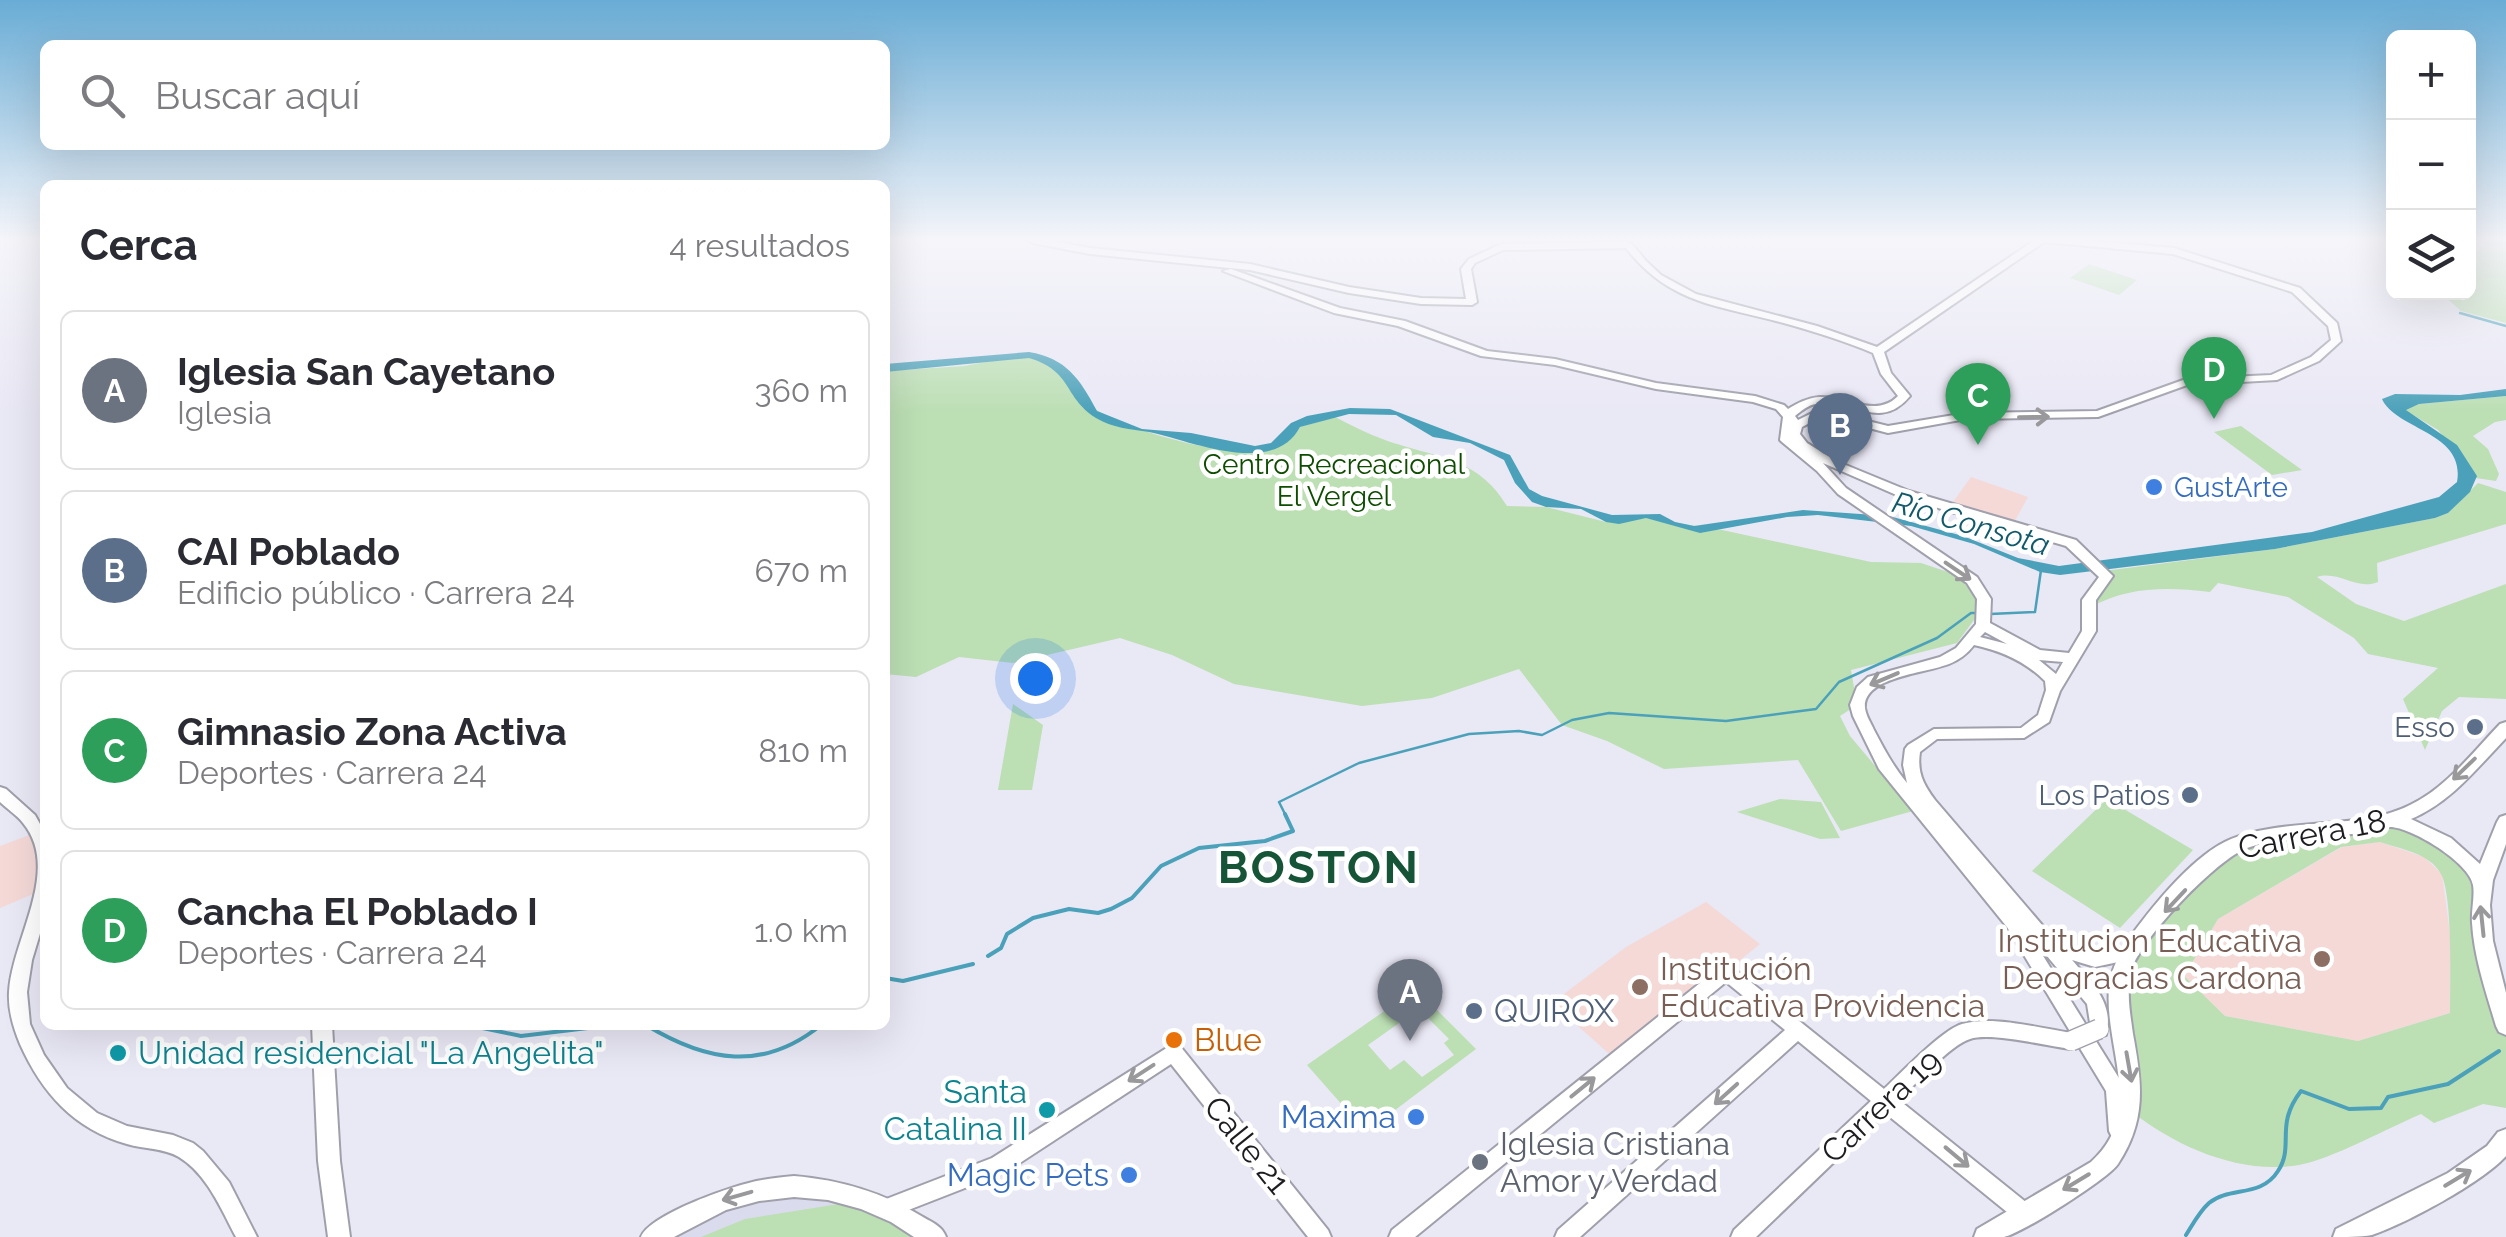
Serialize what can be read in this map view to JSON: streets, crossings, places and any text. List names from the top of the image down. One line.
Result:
{"streets":{"main road":["Carrera 18","Carrera 19","Calle 21"]},"one_way":["Carrera 18"],"districts":["BOSTON"],"water":["Río Consota"],"parks":["Centro Recreacional El Vergel"],"places":["GustArte","Esso","Los Patios","Institucion Educativa Deogracias Cardona","Institución Educativa Providencia","QUIROX","Blue","Unidad residencial \"La Angelita\"","Santa Catalina II","Maxima","Iglesia Cristiana Amor y Verdad","Magic Pets"],"page":{"map_buttons":["+","−"],"search":"Buscar aquí","heading":["Cerca","4 resultados"],"list":[{"mark":"A","name":"Iglesia San Cayetano","note":"Iglesia","value":"360 m"},{"mark":"B","name":"CAI Poblado","note":"Edificio público · Carrera 24","value":"670 m"},{"mark":"C","name":"Gimnasio Zona Activa","note":"Deportes · Carrera 24","value":"810 m"},{"mark":"D","name":"Cancha El Poblado I","note":"Deportes · Carrera 24","value":"1.0 km"}],"pins":["D","C","B","A"]}}
